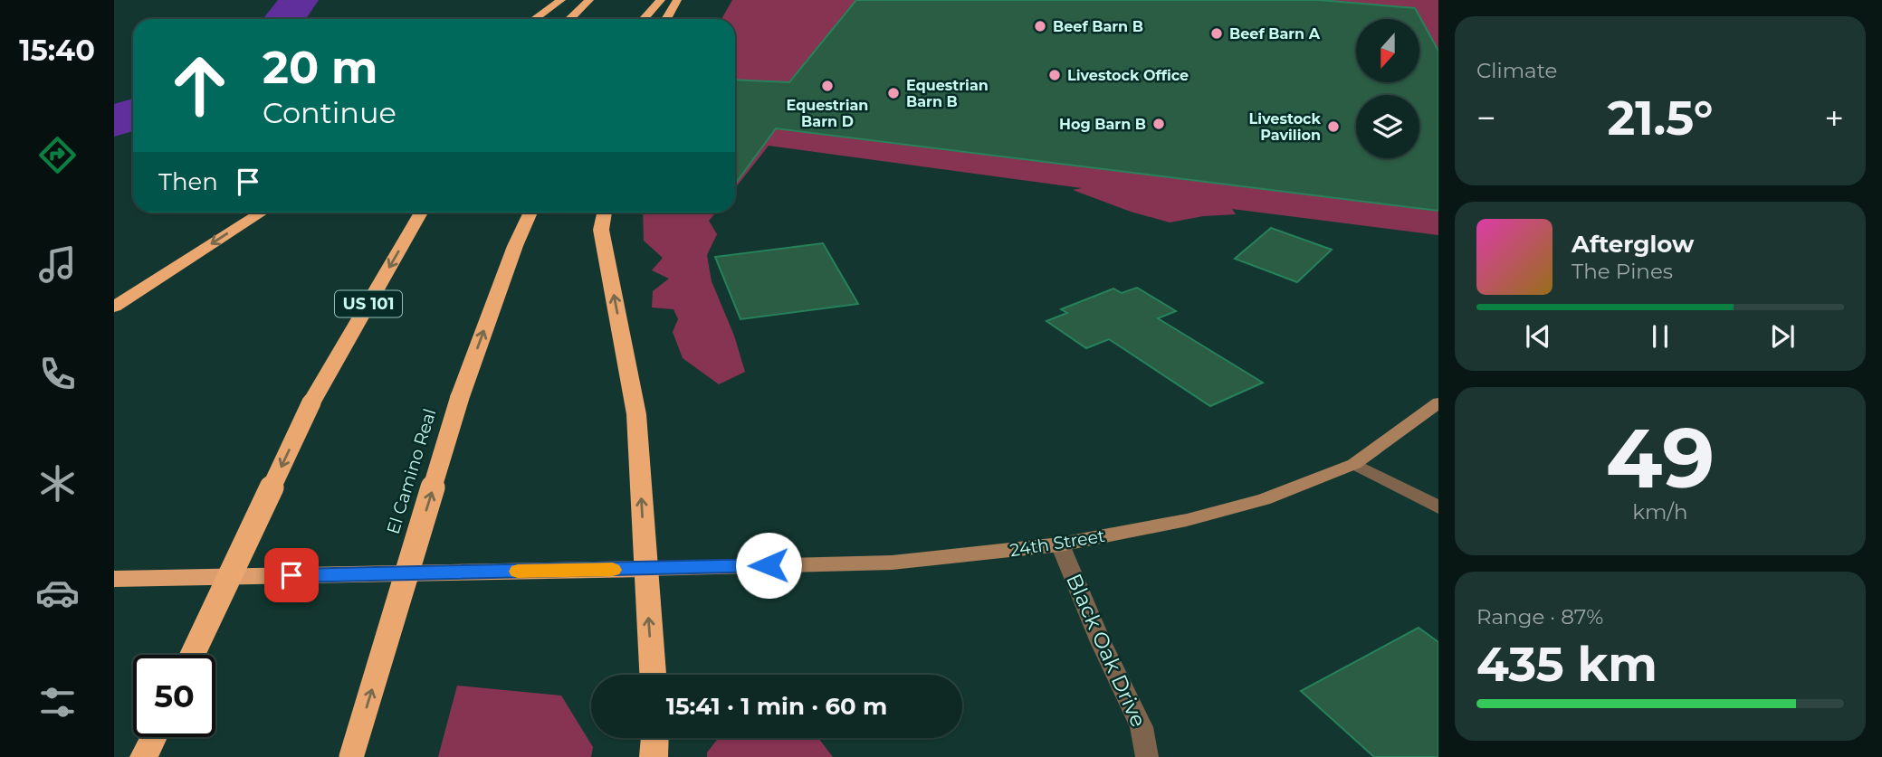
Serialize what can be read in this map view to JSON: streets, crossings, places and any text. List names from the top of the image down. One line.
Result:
{"streets":{"highway":["US 101","El Camino Real"],"main road":["24th Street"],"street":["Black Oak Drive"]},"crossings":[["24th Street","Black Oak Drive"]],"places":["Beef Barn B","Beef Barn A","Livestock Office","Equestrian Barn D","Equestrian Barn B","Hog Barn B","Livestock Pavilion"],"north":"bottom","page":{"tabs":"15:40","tile":["Climate",["49","km/h"],["Range · 87%","435 km"]],"turn":["20 m","Continue"],"heat":["−","21.5°","+"],"then":"Then","song":["Afterglow","The Pines"],"limit":"50","trip":"15:41 · 1 min · 60 m"}}
